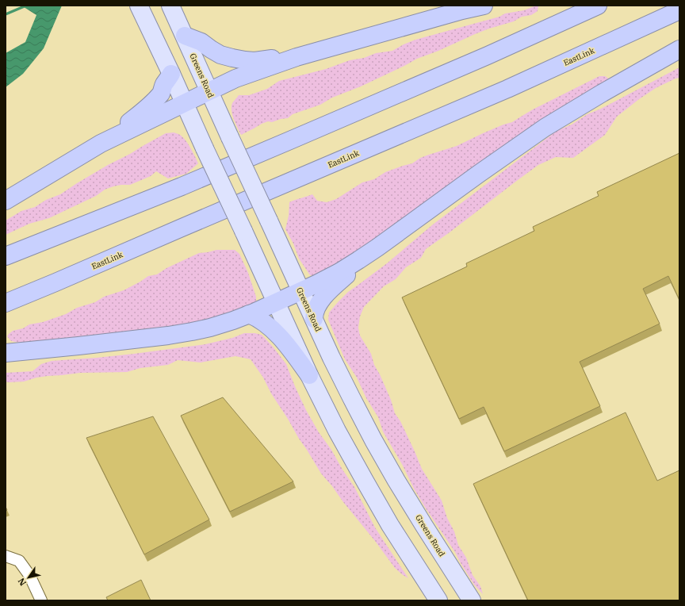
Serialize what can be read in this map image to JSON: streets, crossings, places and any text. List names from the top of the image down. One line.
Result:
{"streets":{"highway":["EastLink"],"main road":["Greens Road"]},"north":"bottom left"}
